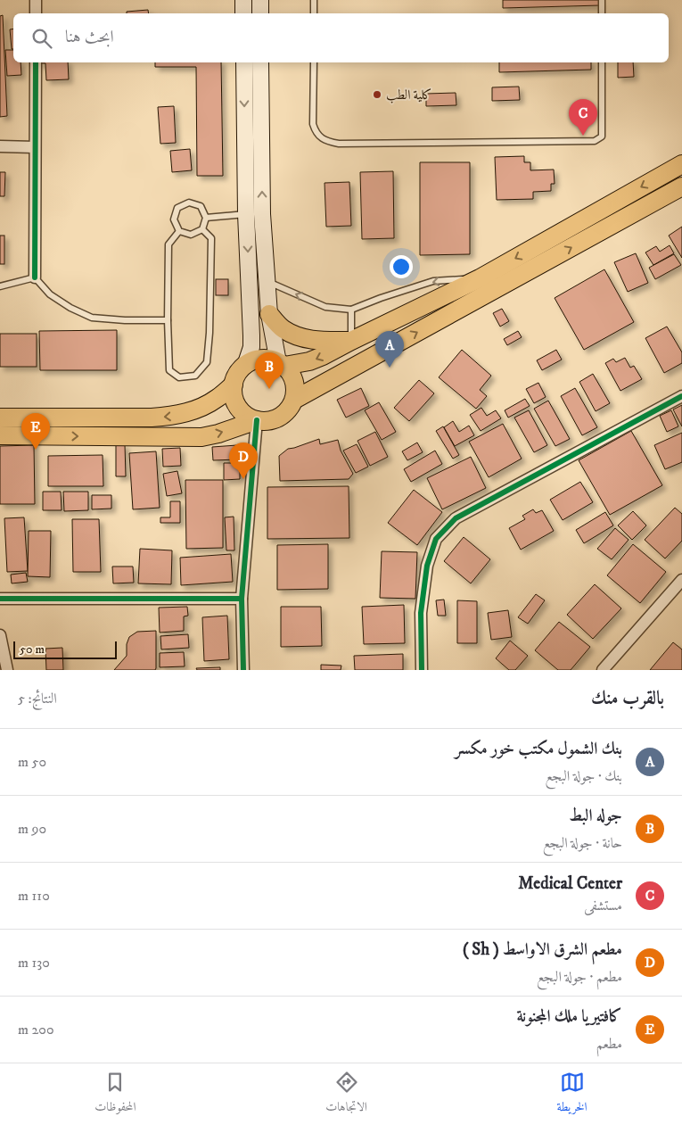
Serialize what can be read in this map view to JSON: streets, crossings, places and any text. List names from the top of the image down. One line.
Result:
{"places":["كلية الطب"],"scale_bar":"50 m","page":{"search":"ابحث هنا","pins":["C","A","B","E","D"],"scale":"50 m","heading":["بالقرب منك","النتائج: 5"],"list":[{"mark":"A","name":"بنك الشمول مكتب خور مكسر","note":"بنك · جولة البجع","value":"50 m"},{"mark":"B","name":"جوله البط","note":"حانة · جولة البجع","value":"90 m"},{"mark":"C","name":"Medical Center","note":"مستشفى","value":"110 m"},{"mark":"D","name":"مطعم الشرق الاواسط ( Sh )","note":"مطعم · جولة البجع","value":"130 m"},{"mark":"E","name":"كافتيريا ملك المجنونة","note":"مطعم","value":"200 m"}],"nav":["الخريطة","الاتجاهات","المحفوظات"]}}
